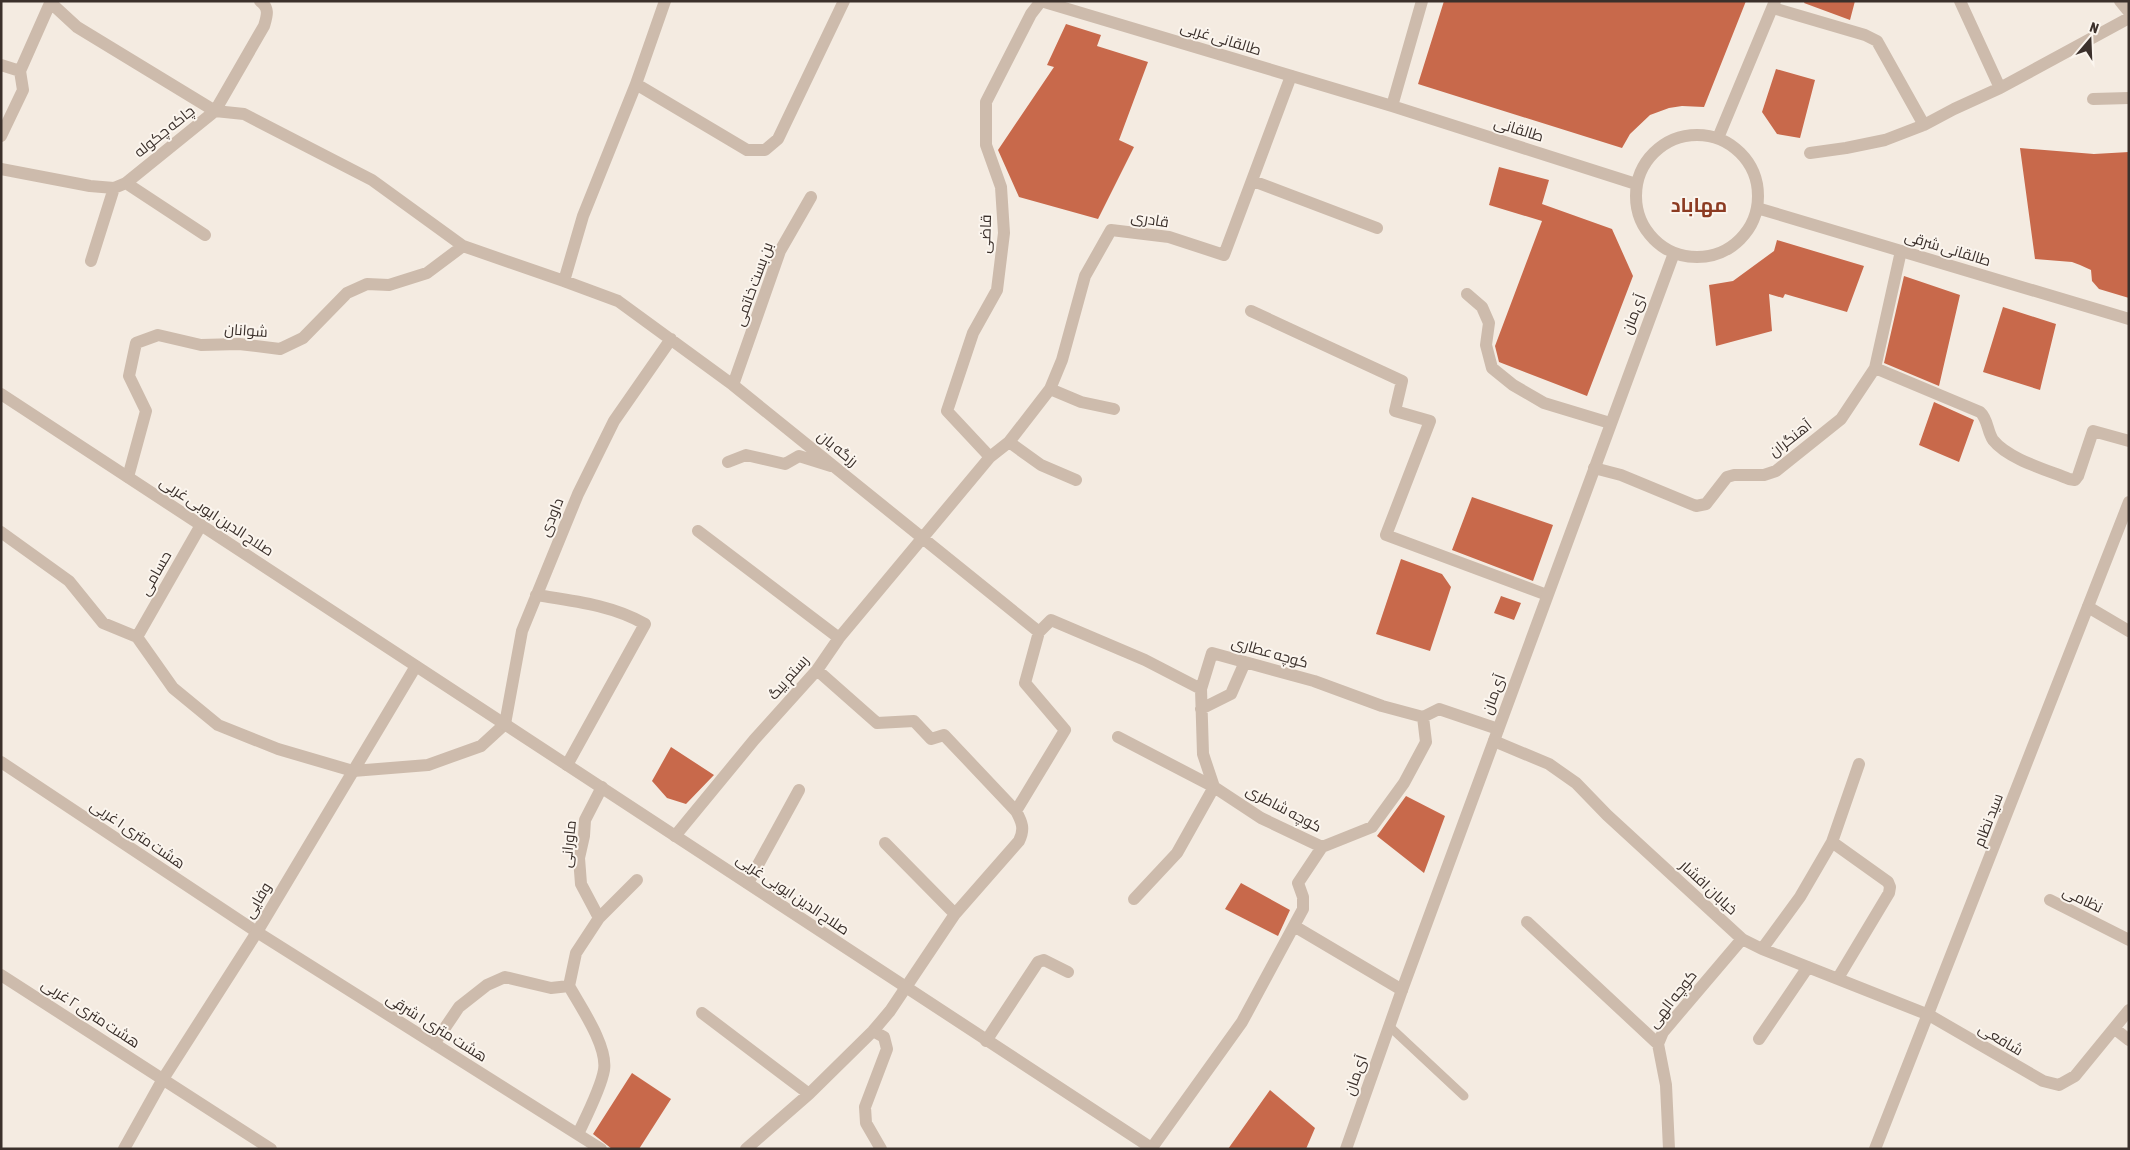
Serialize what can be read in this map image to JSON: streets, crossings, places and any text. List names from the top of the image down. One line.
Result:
{"streets":{"street":["طالقانی غربی","طالقانی","چاکه چکوله","قادری","قاضی","طالقانی شرقی","بن بست خاتمی","آی‌مان","شوانان","آهنگران","رزگه یان","صلاح الدین ایوبی غربی","داودی","حسامی","کوچه عطاری","رستم بیگ","کوچه شاطری","سید نظام","هشت متری ۱ غربی","ماورانی","خیابان افشار","صلاح الدین ایوبی غریی","نظامی","وفایی","کوچه الهی","هشت متری ۲ غربی","هشت متری ۱ شرقی","شافعی"]},"crossings":[["طالقانی غربی","طالقانی"],["طالقانی غربی","قادری"],["طالقانی غربی","قاضی"],["طالقانی","طالقانی شرقی"],["طالقانی","آی‌مان"],["چاکه چکوله","رزگه یان"],["قادری","قاضی"],["قادری","رزگه یان"],["قادری","رستم بیگ"],["طالقانی شرقی","آی‌مان"],["بن بست خاتمی","رزگه یان"],["آی‌مان","آهنگران"],["آی‌مان","خیابان افشار"],["شوانان","رزگه یان"],["شوانان","صلاح الدین ایوبی غربی"],["رزگه یان","داودی"],["رزگه یان","رستم بیگ"],["صلاح الدین ایوبی غربی","حسامی"],["صلاح الدین ایوبی غربی","صلاح الدین ایوبی غریی"],["صلاح الدین ایوبی غربی","وفایی"],["داودی","صلاح الدین ایوبی غریی"],["کوچه عطاری","کوچه شاطری"],["رستم بیگ","صلاح الدین ایوبی غریی"],["سید نظام","خیابان افشار"],["سید نظام","شافعی"],["هشت متری ۱ غربی","وفایی"],["هشت متری ۱ غربی","هشت متری ۱ شرقی"],["ماورانی","صلاح الدین ایوبی غریی"],["خیابان افشار","کوچه الهی"],["خیابان افشار","شافعی"],["صلاح الدین ایوبی غریی","وفایی"],["وفایی","هشت متری ۲ غربی"],["وفایی","هشت متری ۱ شرقی"]],"districts":["مهاباد"],"north":"top"}
